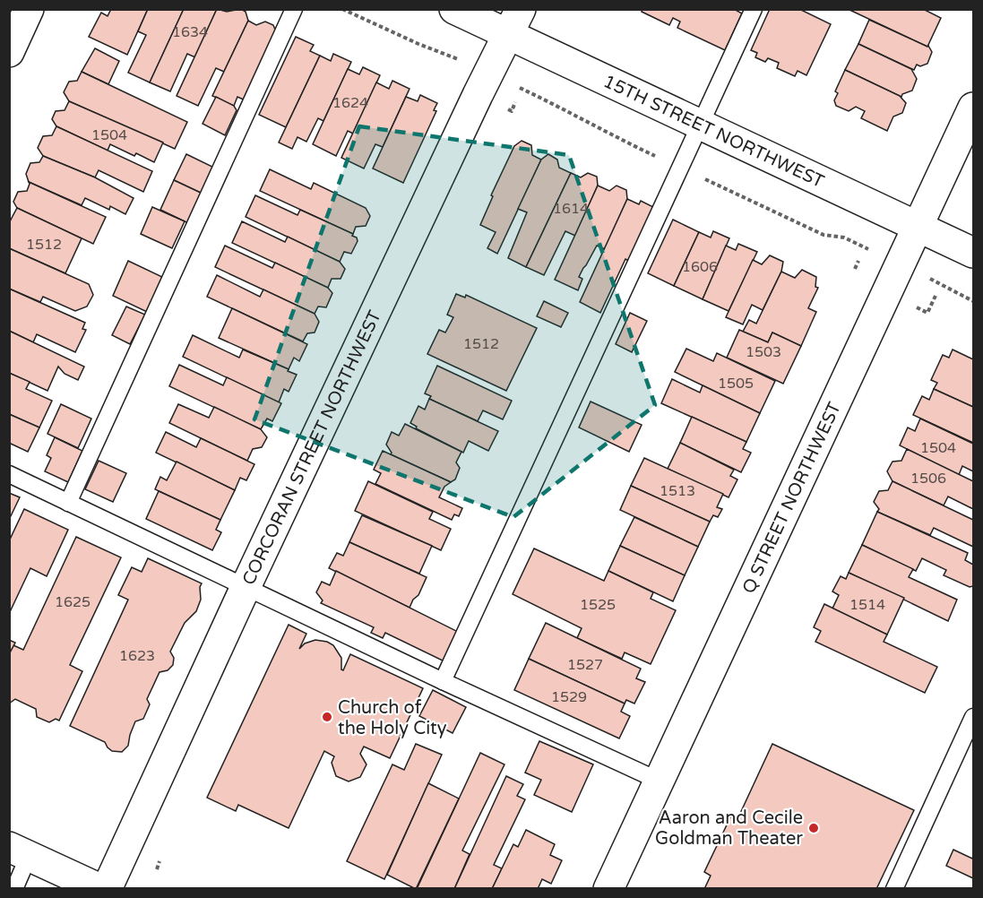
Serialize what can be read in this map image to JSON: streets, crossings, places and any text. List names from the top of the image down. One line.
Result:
{"streets":{"main road":["15TH STREET NORTHWEST","CORCORAN STREET NORTHWEST","Q STREET NORTHWEST"]},"crossings":[["15TH STREET NORTHWEST","CORCORAN STREET NORTHWEST"],["15TH STREET NORTHWEST","Q STREET NORTHWEST"]],"places":["Church of the Holy City","Aaron and Cecile Goldman Theater"],"house_numbers":["1634","1624","1504","1614","1512","1606","1512","1503","1505","1504","1506","1513","1625","1525","1514","1623","1527","1529"]}
